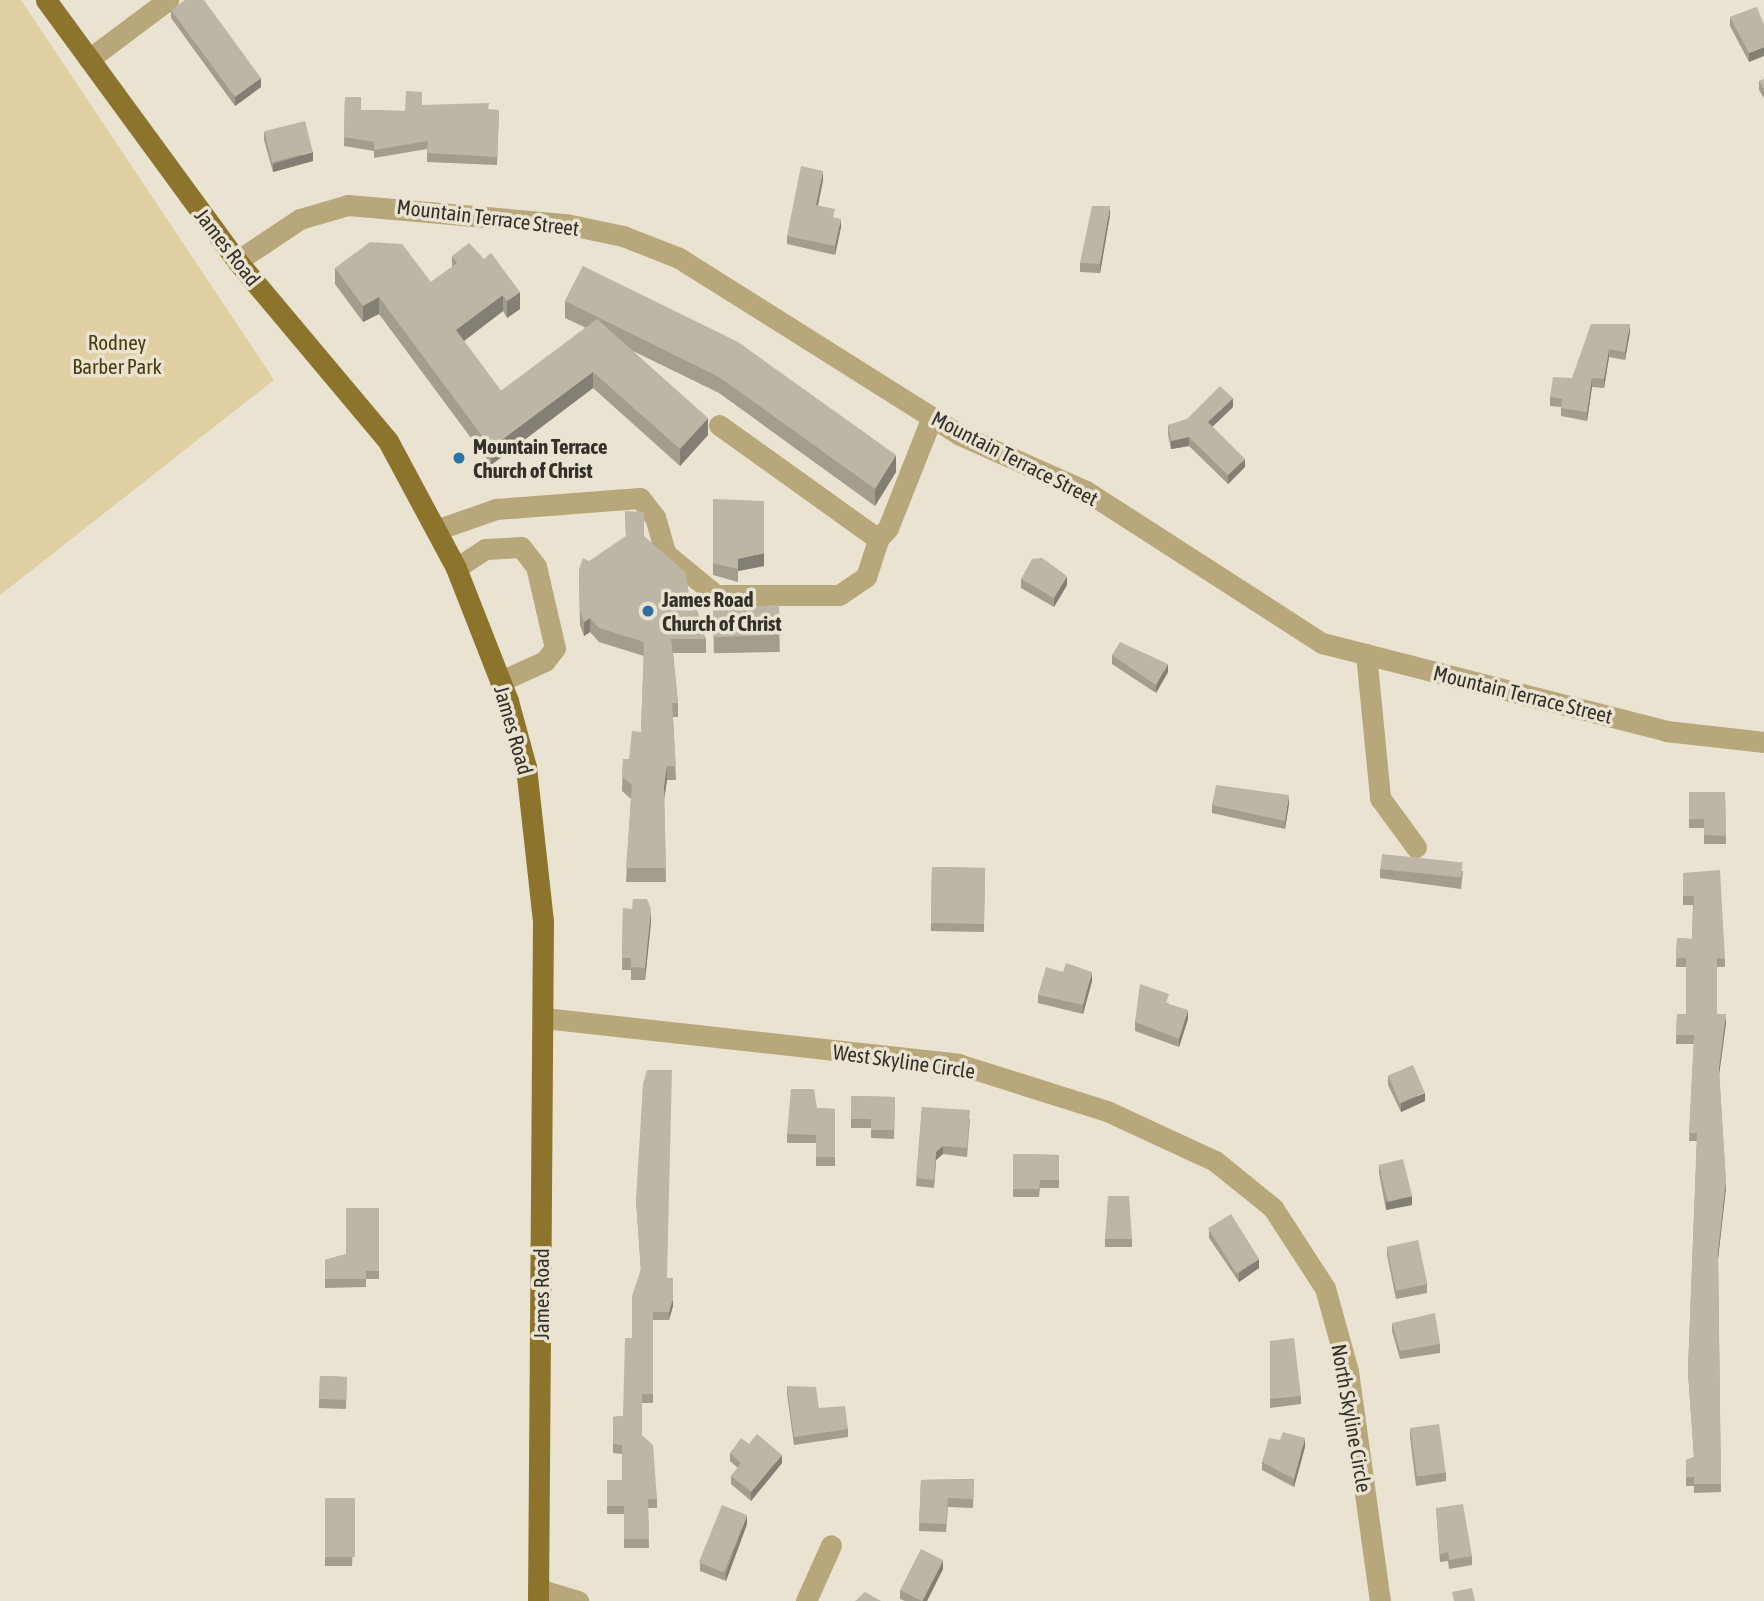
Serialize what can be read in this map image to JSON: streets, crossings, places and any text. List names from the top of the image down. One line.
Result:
{"streets":{"main road":["James Road"],"street":["Mountain Terrace Street","West Skyline Circle","North Skyline Circle"]},"crossings":[["Mountain Terrace Street","James Road"],["James Road","West Skyline Circle"],["West Skyline Circle","North Skyline Circle"]],"parks":["Rodney Barber Park"],"places":["Mountain Terrace Church of Christ","James Road Church of Christ"]}
